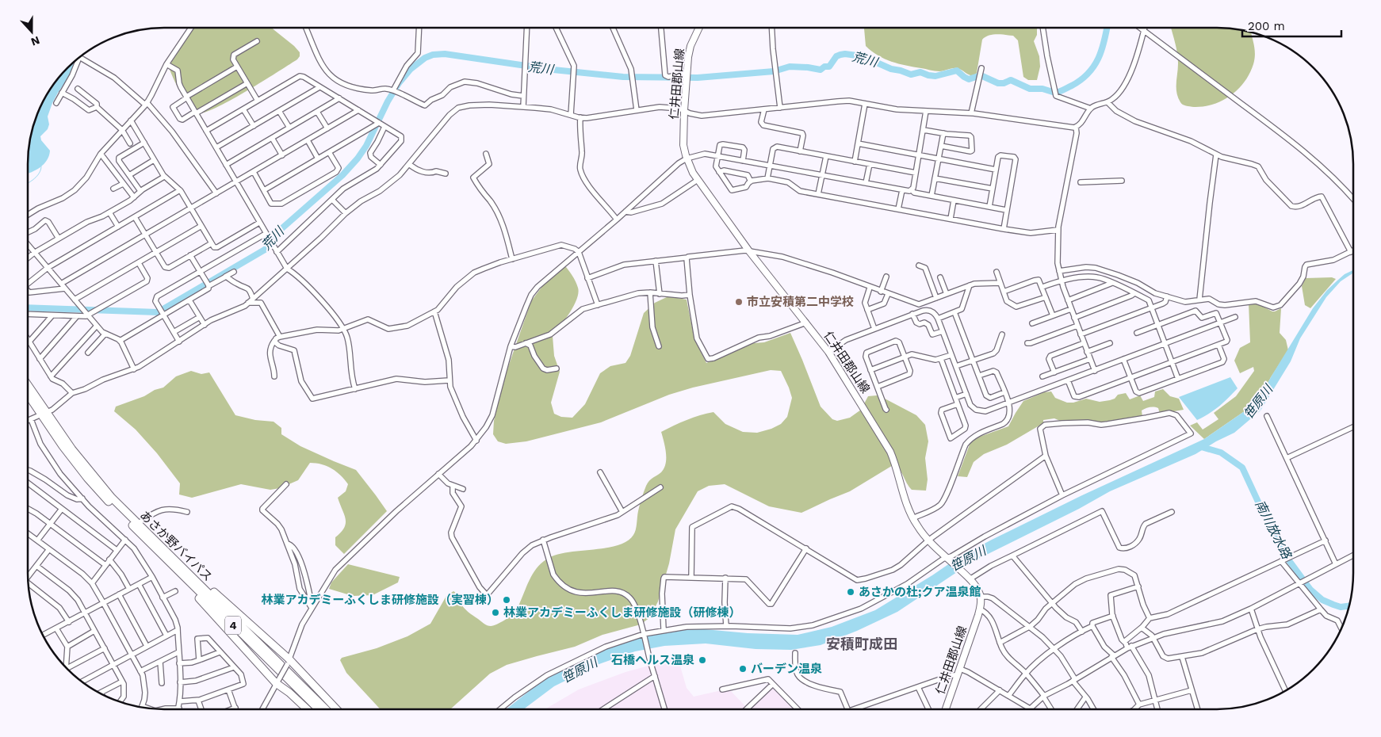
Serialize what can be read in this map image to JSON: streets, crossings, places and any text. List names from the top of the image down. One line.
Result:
{"streets":{"highway":["あさか野バイパス","4"],"main road":["仁井田郡山線"]},"districts":["安積町成田"],"water":["荒川","笹原川","南川放水路"],"places":["市立安積第二中学校","あさかの杜;クア温泉館","林業アカデミーふくしま研修施設（実習棟）","林業アカデミーふくしま研修施設（研修棟）","石橋ヘルス温泉","バーデン温泉"],"scale_bar":"200 m","north":"bottom"}
